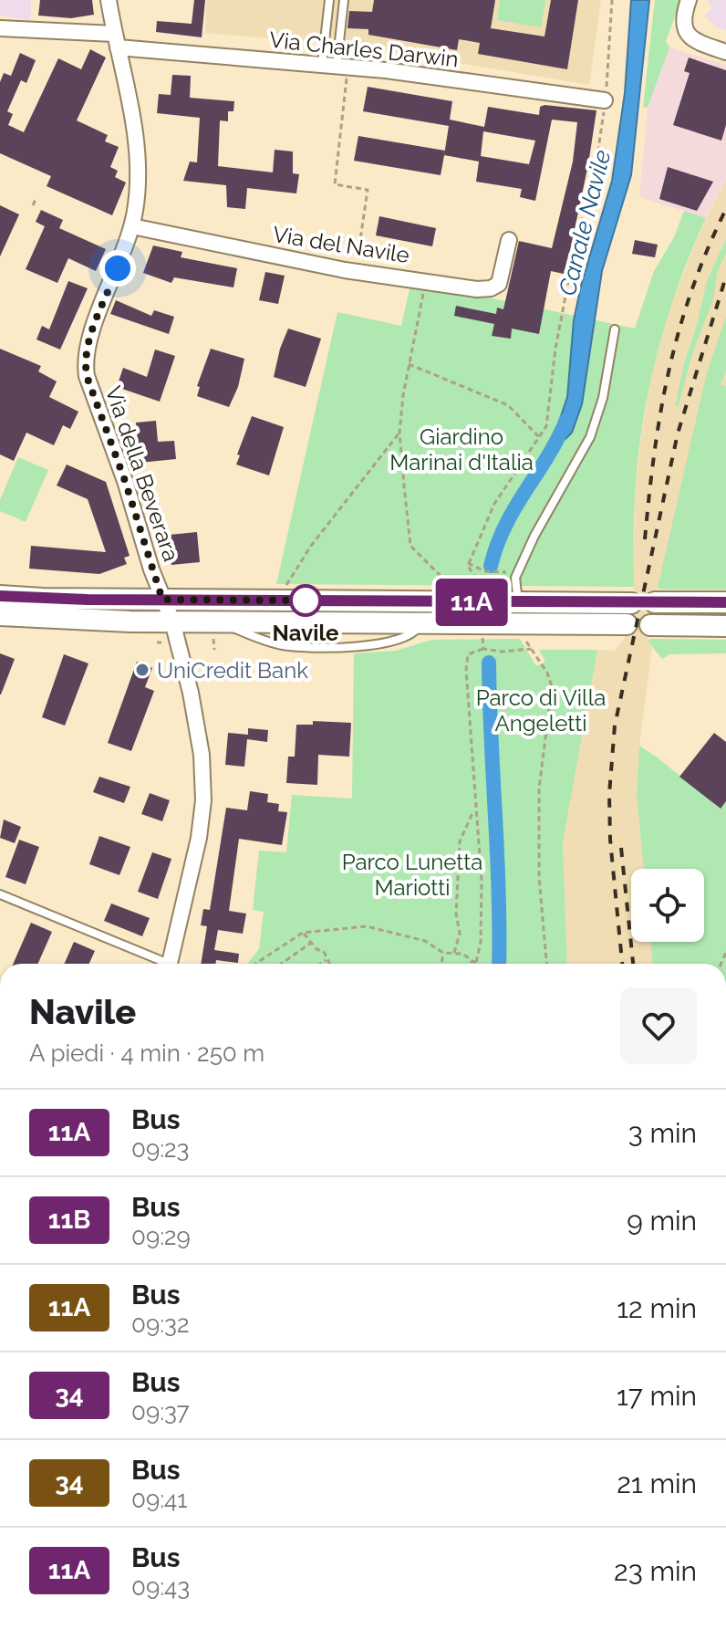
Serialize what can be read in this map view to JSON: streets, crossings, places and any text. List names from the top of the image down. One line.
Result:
{"streets":{"street":["Via Charles Darwin","Via del Navile","Via della Beverara"]},"crossings":[["Via Charles Darwin","Via della Beverara"],["Via del Navile","Via della Beverara"]],"water":["Canale Navile"],"parks":["Giardino Marinai d'Italia","Parco di Villa Angeletti","Parco Lunetta Mariotti"],"places":["Navile","UniCredit Bank"],"lines":["bus line 11A"],"page":{"on_map":"11A","heading":["Navile","A piedi · 4 min · 250 m"],"list":[{"mark":"11A","name":"Bus","note":"09:23","value":"3 min"},{"mark":"11B","name":"Bus","note":"09:29","value":"9 min"},{"mark":"11A","name":"Bus","note":"09:32","value":"12 min"},{"mark":"34","name":"Bus","note":"09:37","value":"17 min"},{"mark":"34","name":"Bus","note":"09:41","value":"21 min"},{"mark":"11A","name":"Bus","note":"09:43","value":"23 min"}]}}
